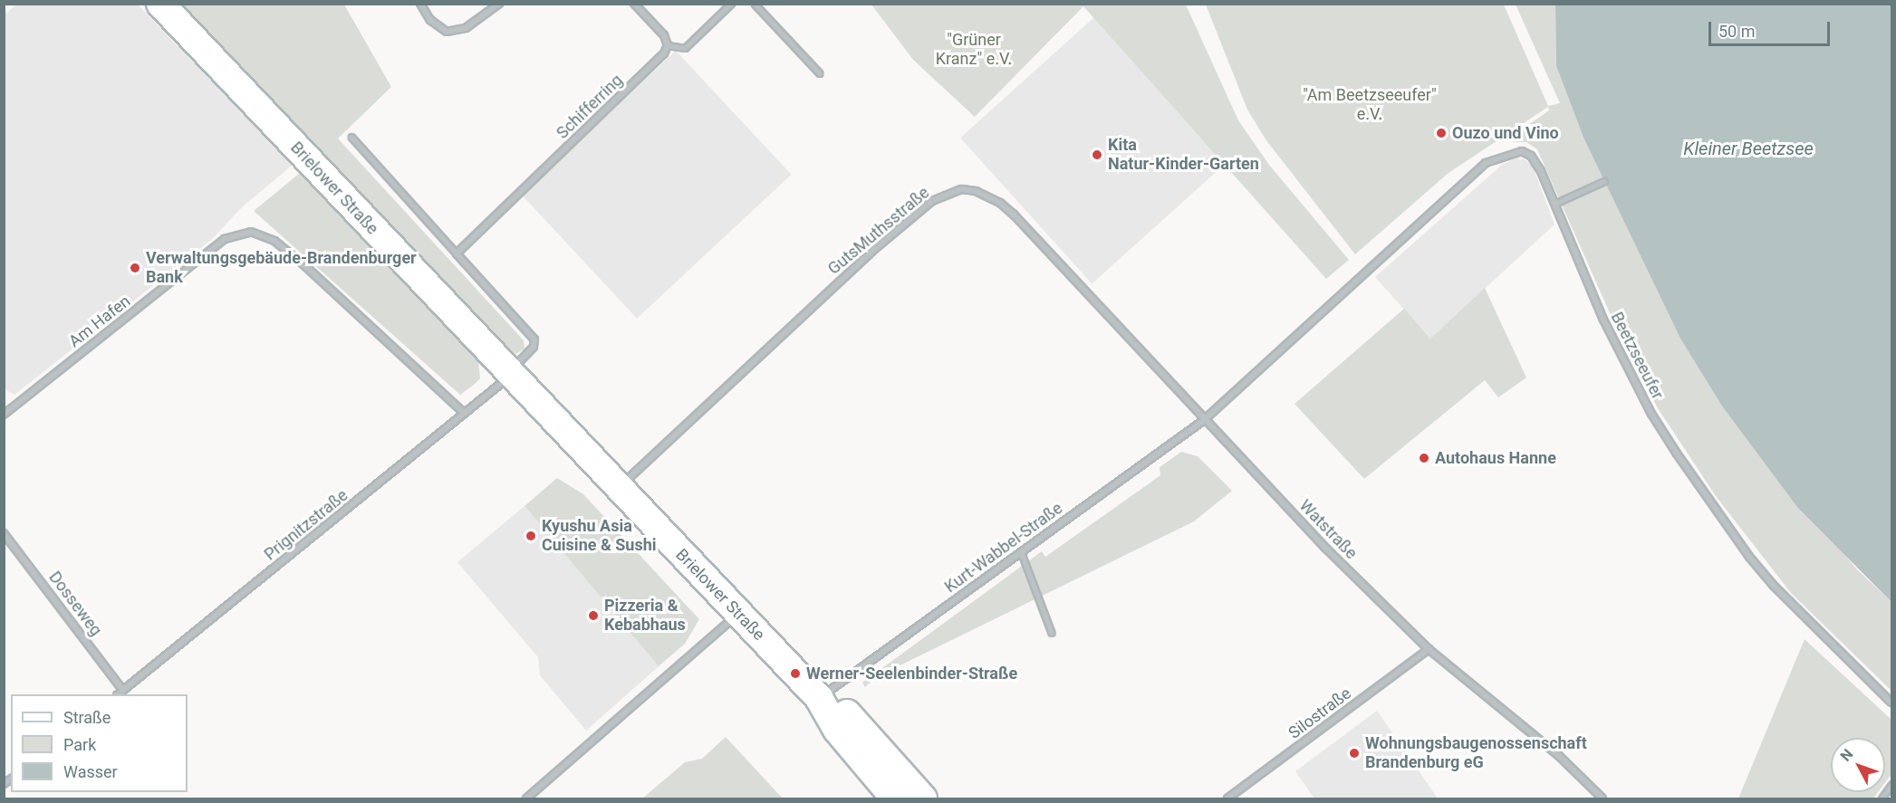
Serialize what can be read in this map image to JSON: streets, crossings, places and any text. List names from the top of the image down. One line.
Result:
{"streets":{"main road":["Brielower Straße"],"street":["Schifferring","GutsMuthsstraße","Am Hafen","Beetzseeufer","Prignitzstraße","Watstraße","Kurt-Wabbel-Straße","Dosseweg","Silostraße"]},"crossings":[["Brielower Straße","GutsMuthsstraße"],["Brielower Straße","Prignitzstraße"],["Brielower Straße","Kurt-Wabbel-Straße"],["GutsMuthsstraße","Beetzseeufer"],["GutsMuthsstraße","Watstraße"],["GutsMuthsstraße","Kurt-Wabbel-Straße"],["Am Hafen","Prignitzstraße"],["Beetzseeufer","Watstraße"],["Beetzseeufer","Kurt-Wabbel-Straße"],["Prignitzstraße","Dosseweg"],["Watstraße","Kurt-Wabbel-Straße"],["Watstraße","Silostraße"]],"water":["Kleiner Beetzsee"],"parks":["\"Grüner Kranz\" e.V.","\"Am Beetzseeufer\" e.V."],"places":["Ouzo und Vino","Kita Natur-Kinder-Garten","Verwaltungsgebäude-Brandenburger Bank","Autohaus Hanne","Kyushu Asia Cuisine & Sushi","Pizzeria & Kebabhaus","Werner-Seelenbinder-Straße","Wohnungsbaugenossenschaft Brandenburg eG"],"legend":["Straße","Park","Wasser"],"scale_bar":"50 m","north":"top left"}
